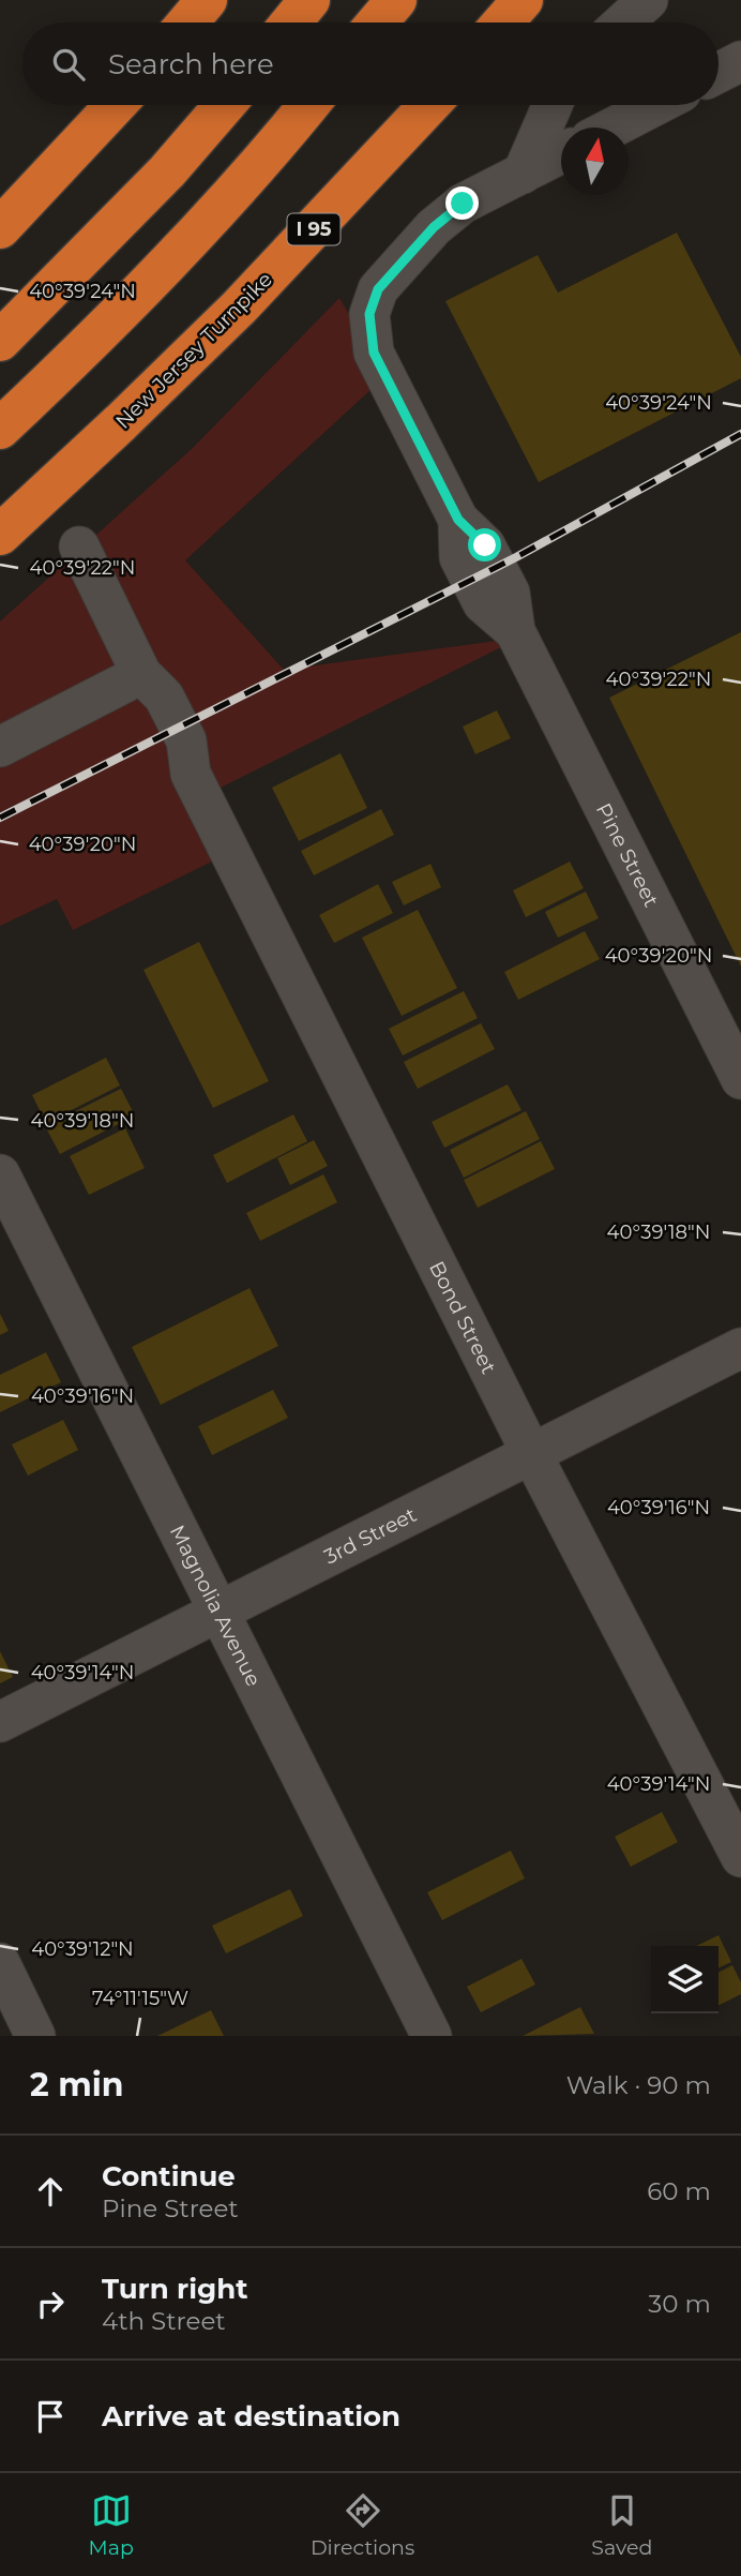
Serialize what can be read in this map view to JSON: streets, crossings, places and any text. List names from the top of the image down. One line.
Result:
{"streets":{"highway":["I 95","New Jersey Turnpike"],"street":["Pine Street","Bond Street","3rd Street","Magnolia Avenue"]},"crossings":[["Bond Street","3rd Street"],["3rd Street","Magnolia Avenue"]],"north":"top","page":{"search":"Search here","heading":["2 min","Walk · 90 m"],"list":[["Continue","Pine Street","60 m"],["Turn right","4th Street","30 m"],"Arrive at destination"],"nav":["Map","Directions","Saved"]},"coordinates":["40°39'24\"N","40°39'22\"N","40°39'20\"N","40°39'18\"N","40°39'16\"N","40°39'14\"N","40°39'12\"N","74°11'15\"W"]}
